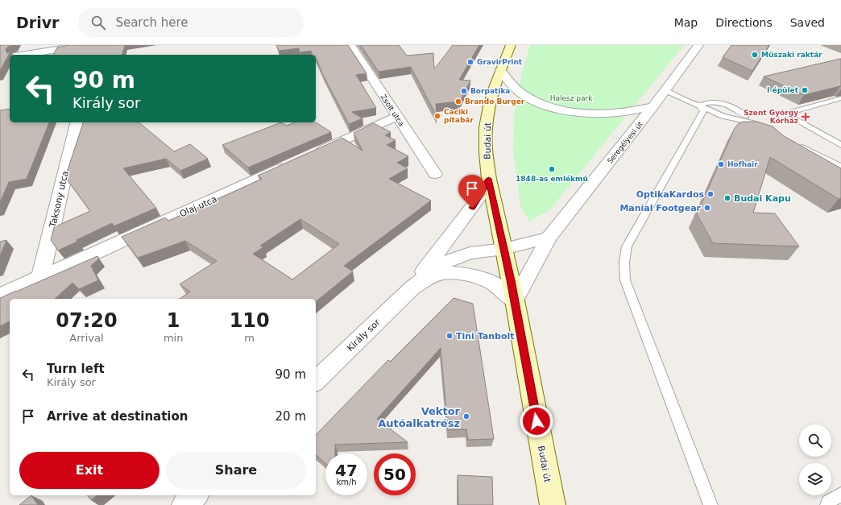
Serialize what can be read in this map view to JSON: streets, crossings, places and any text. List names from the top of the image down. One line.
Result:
{"streets":{"main road":["Budai út"],"street":["Zsolt utca","Seregélyesi út","Taksony utca","Olaj utca","Király sor"]},"crossings":[["Zsolt utca","Olaj utca"],["Budai út","Seregélyesi út"],["Budai út","Király sor"],["Seregélyesi út","Király sor"],["Taksony utca","Olaj utca"]],"parks":["Halesz park"],"places":{"other":["Műszaki raktár","GravirPrint","I épület","Borpatika","Brando Burger","Caciki pitabár","Hofhair","1848-as emlékmű","OptikaKardos","Budai Kapu","Manial Footgear","Tini Tanbolt","Vektor Autóalkatrész"],"health":["Szent György Kórház"]},"page":{"header":"Drivr","search":"Search here","nav":["Map","Directions","Saved"],"turn":["90 m","Király sor"],"eta":["07:20","Arrival","1","min","110","m"],"list":[{"name":"Turn left","note":"Király sor","value":"90 m"},{"name":"Arrive at destination","value":"20 m"}],"buttons":["Exit","Share"],"speed":"47 km/h","limit":"50"}}
